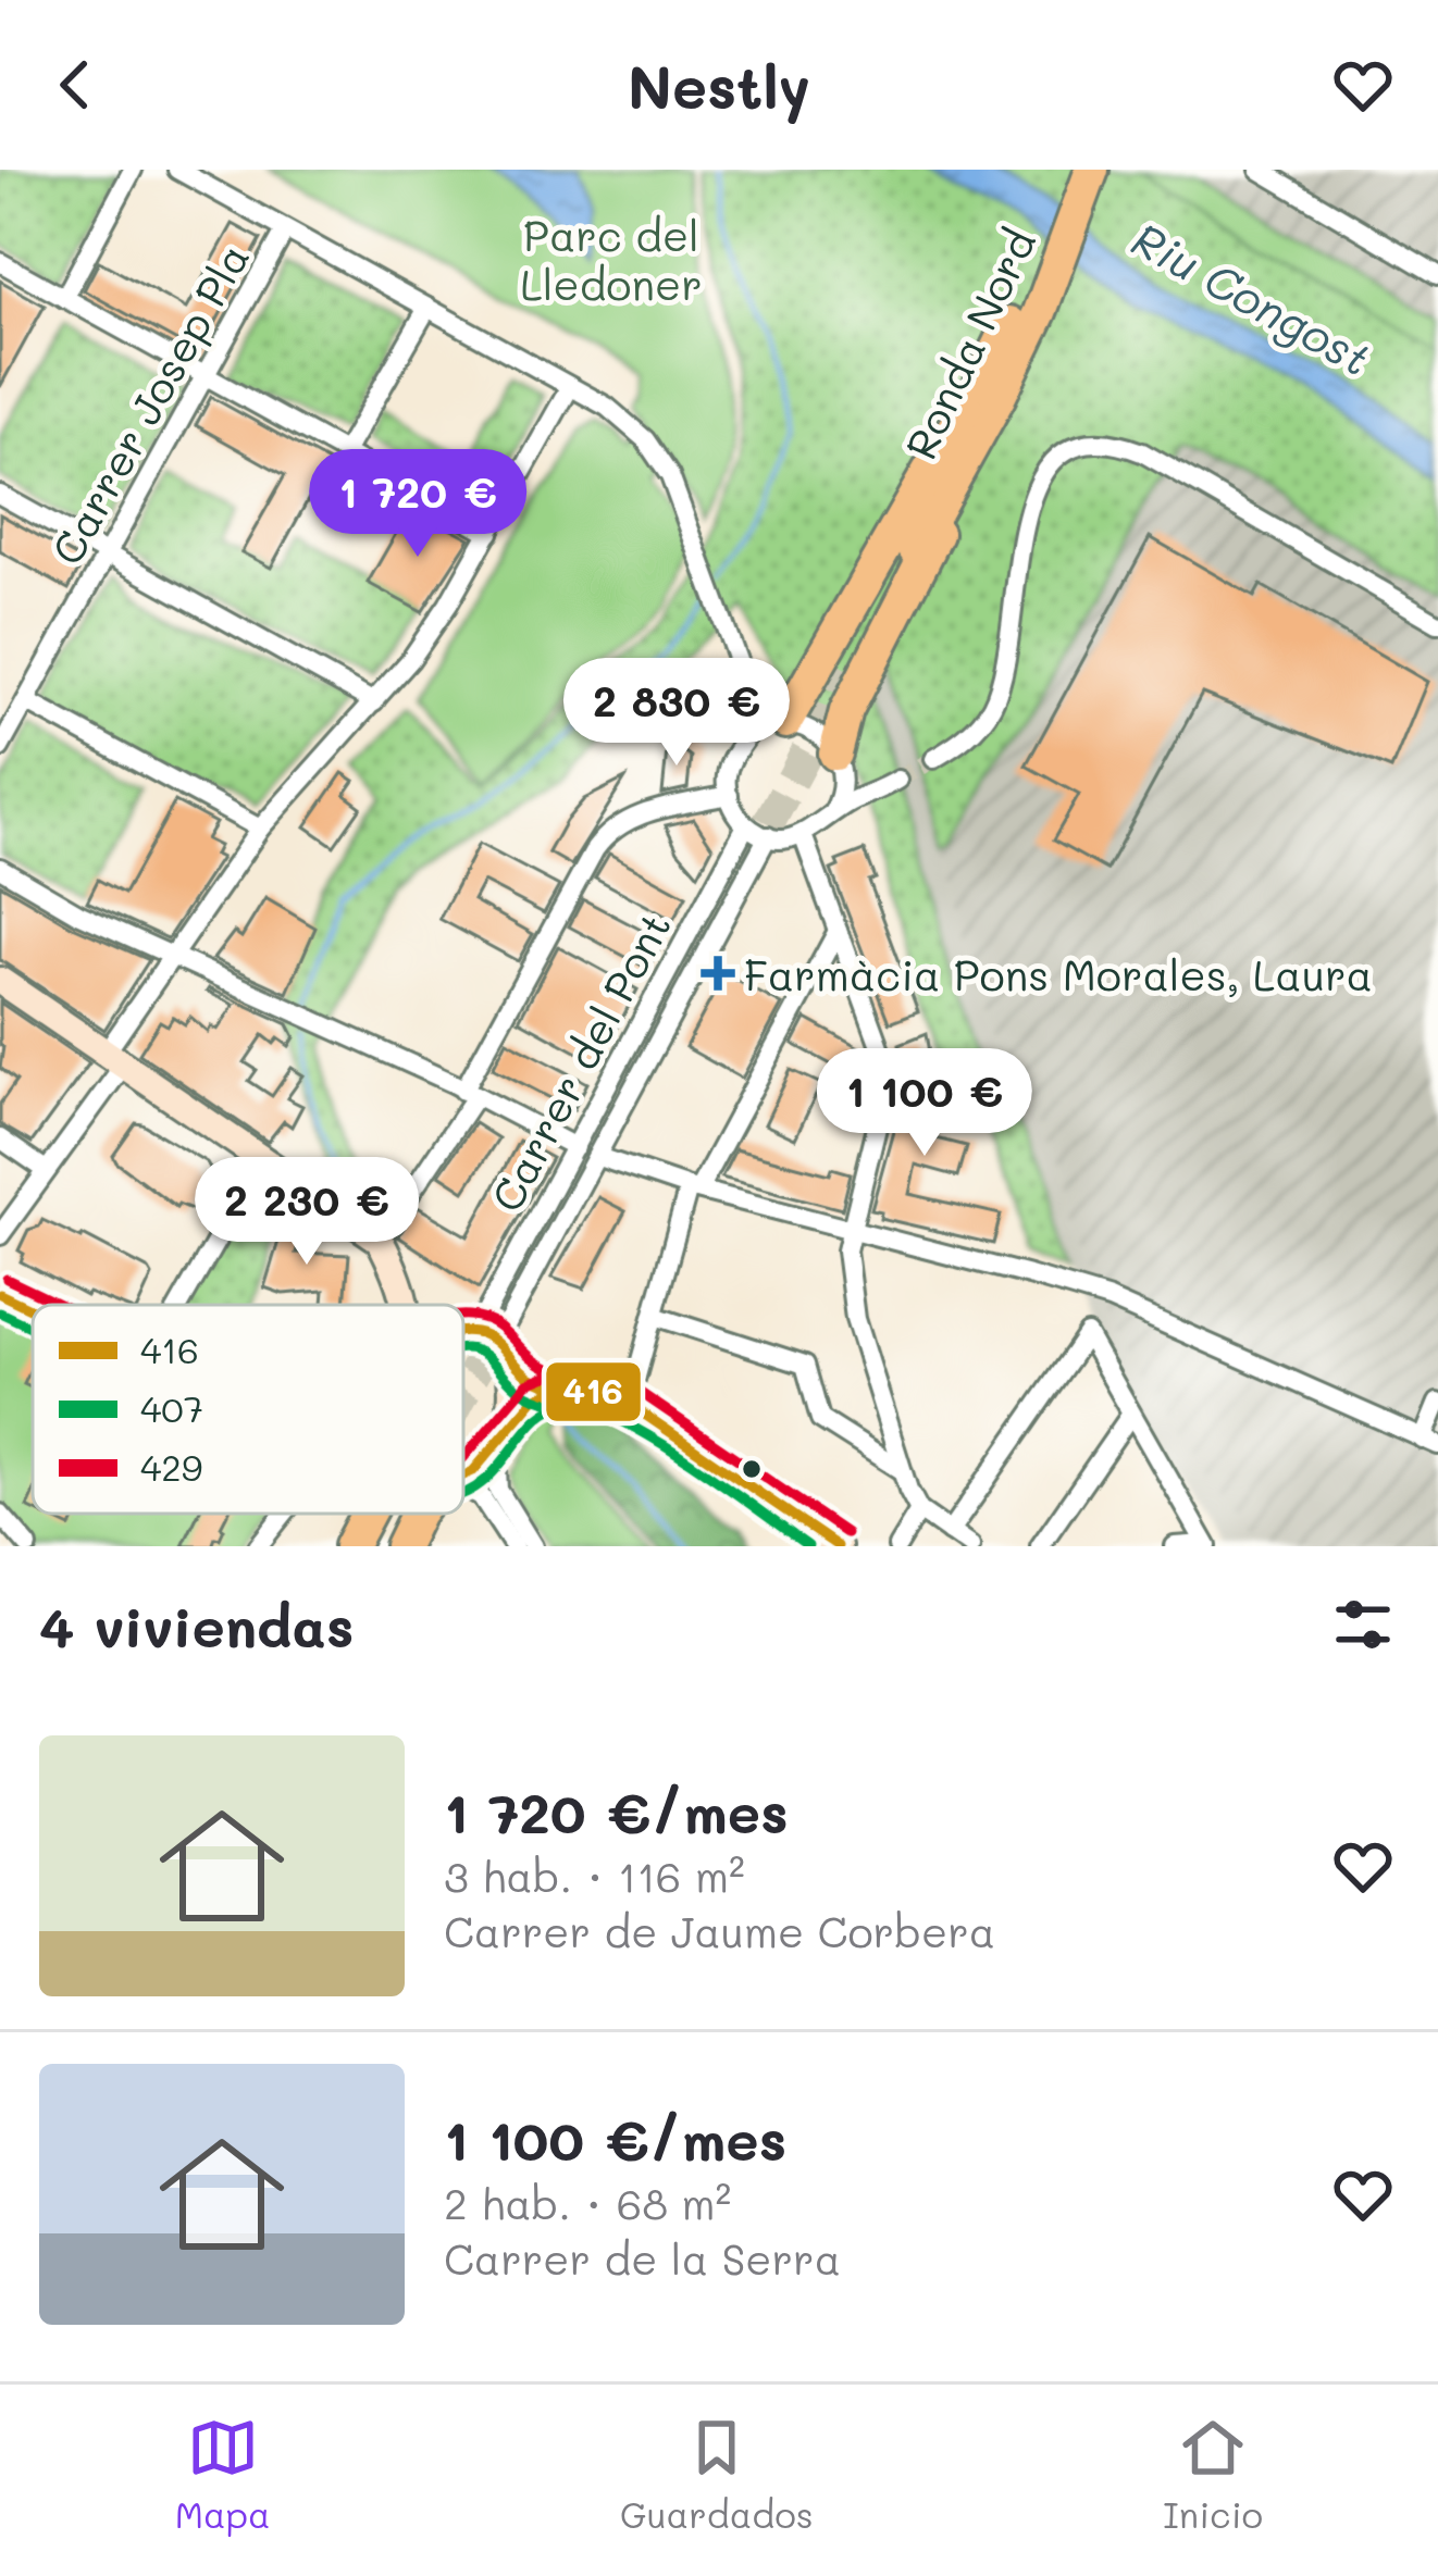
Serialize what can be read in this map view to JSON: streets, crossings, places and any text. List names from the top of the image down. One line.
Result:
{"streets":{"highway":["Ronda Nord"],"street":["Carrer Josep Pla","Carrer del Pont"]},"water":["Riu Congost"],"parks":["Parc del Lledoner"],"places":{"health":["Farmàcia Pons Morales, Laura"]},"lines":["transit line 429","transit line 416","transit line 407"],"legend":["416","407","429"],"page":{"header":"Nestly","price":["1 720 €","2 830 €","1 100 €","2 230 €"],"heading":"4 viviendas","list":[{"name":"1 720 €/mes","note":"3 hab. · 116 m² · Carrer de Jaume Corbera"},{"name":"1 100 €/mes","note":"2 hab. · 68 m² · Carrer de la Serra"}],"tabs":["Mapa","Guardados","Inicio"]}}
